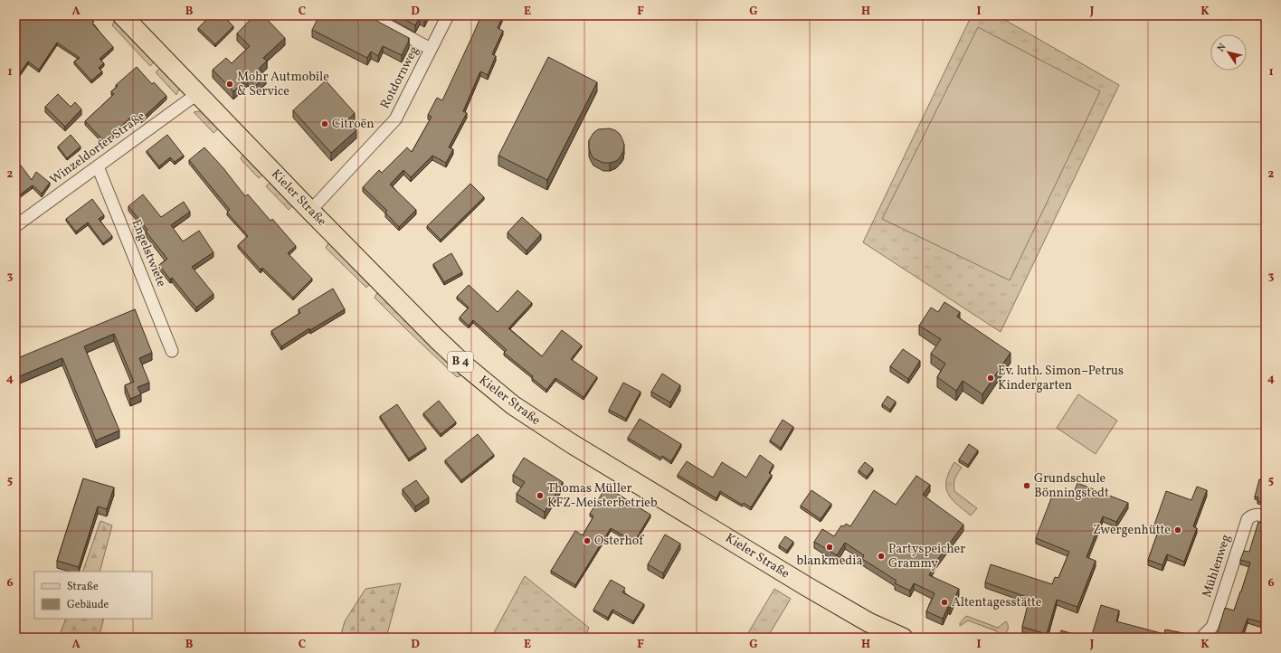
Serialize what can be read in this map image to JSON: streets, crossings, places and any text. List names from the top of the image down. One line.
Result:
{"streets":{"main road":["Kieler Straße","B 4"],"street":["Rotdornweg","Winzeldorfer Straße","Engelstwiete","Mühlenweg"]},"crossings":[["Rotdornweg","Kieler Straße"],["Winzeldorfer Straße","Kieler Straße"],["Winzeldorfer Straße","Engelstwiete"]],"places":["Mohr Autmobile & Service","Citroën","Ev. luth. Simon–Petrus Kindergarten","Grundschule Bönningstedt","Thomas Müller KFZ-Meisterbetrieb","Zwergenhütte","Osterhof","blankmedia","Partyspeicher Grammy","Altentagesstätte"],"legend":["Straße","Gebäude"],"north":"top left","grid":{"columns":["A","B","C","D","E","F","G","H","I","J","K"],"rows":["1","2","3","4","5","6"]}}
